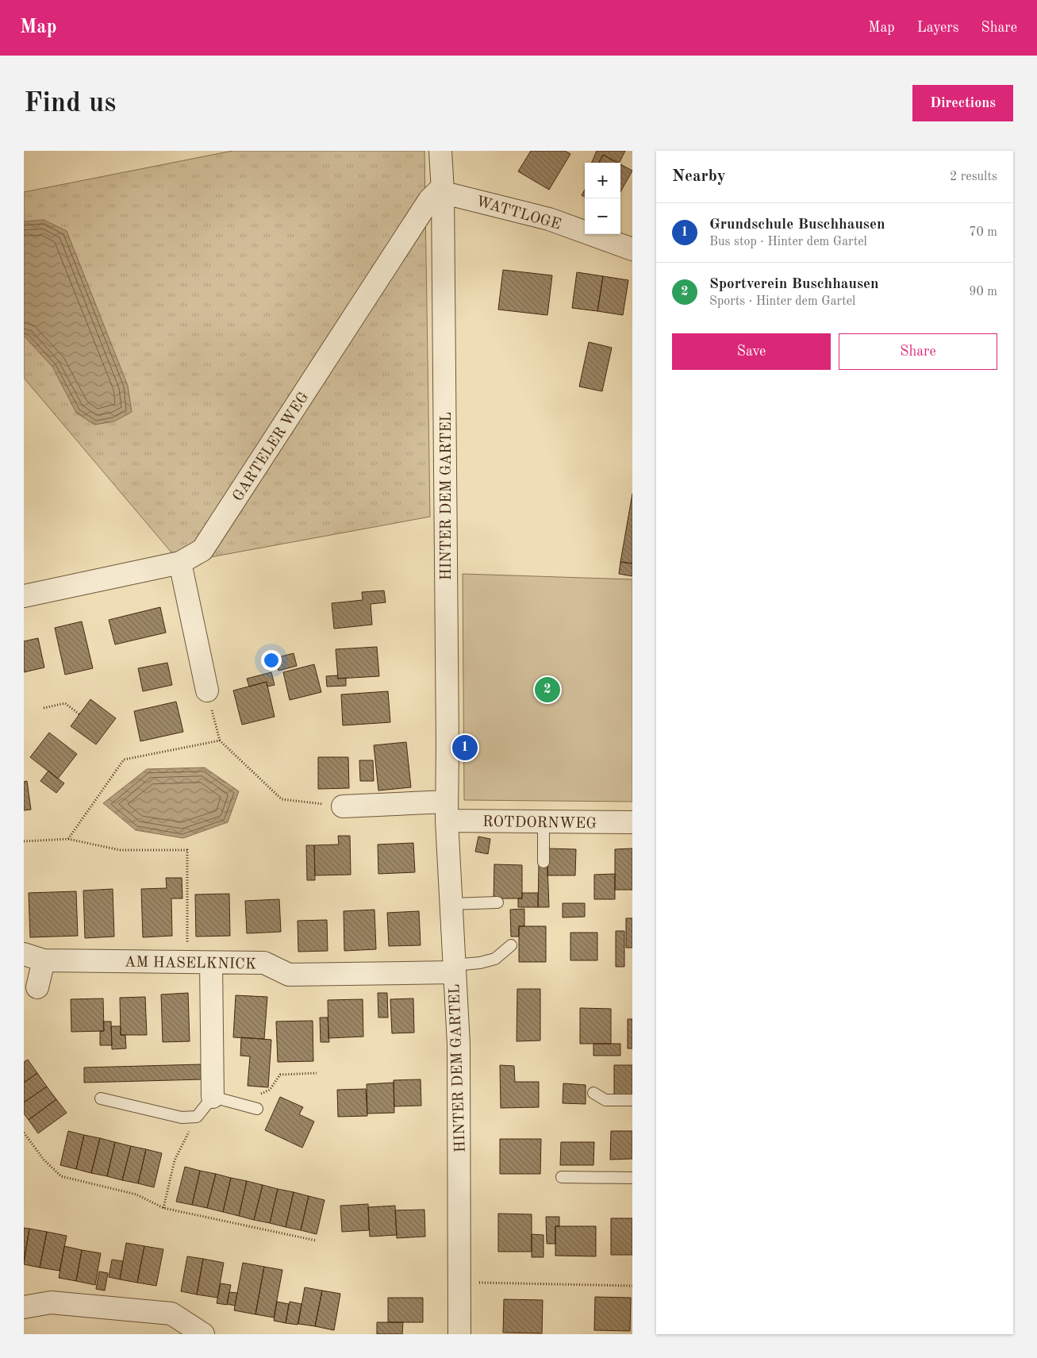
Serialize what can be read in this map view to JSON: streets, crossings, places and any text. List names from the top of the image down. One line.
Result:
{"streets":{"street":["WATTLOGE","GARTELER WEG","HINTER DEM GARTEL","ROTDORNWEG","AM HASELKNICK"]},"crossings":[["WATTLOGE","GARTELER WEG"],["WATTLOGE","HINTER DEM GARTEL"],["GARTELER WEG","HINTER DEM GARTEL"],["HINTER DEM GARTEL","ROTDORNWEG"],["HINTER DEM GARTEL","AM HASELKNICK"]],"page":{"header":"Map","nav":["Map","Layers","Share"],"buttons":["Directions",["Save","Share"]],"title":"Find us","heading":["Nearby","2 results"],"map_buttons":["+","−"],"list":[{"mark":"1","name":"Grundschule Buschhausen","note":"Bus stop · Hinter dem Gartel","value":"70 m"},{"mark":"2","name":"Sportverein Buschhausen","note":"Sports · Hinter dem Gartel","value":"90 m"}],"pins":["2","1"]}}
